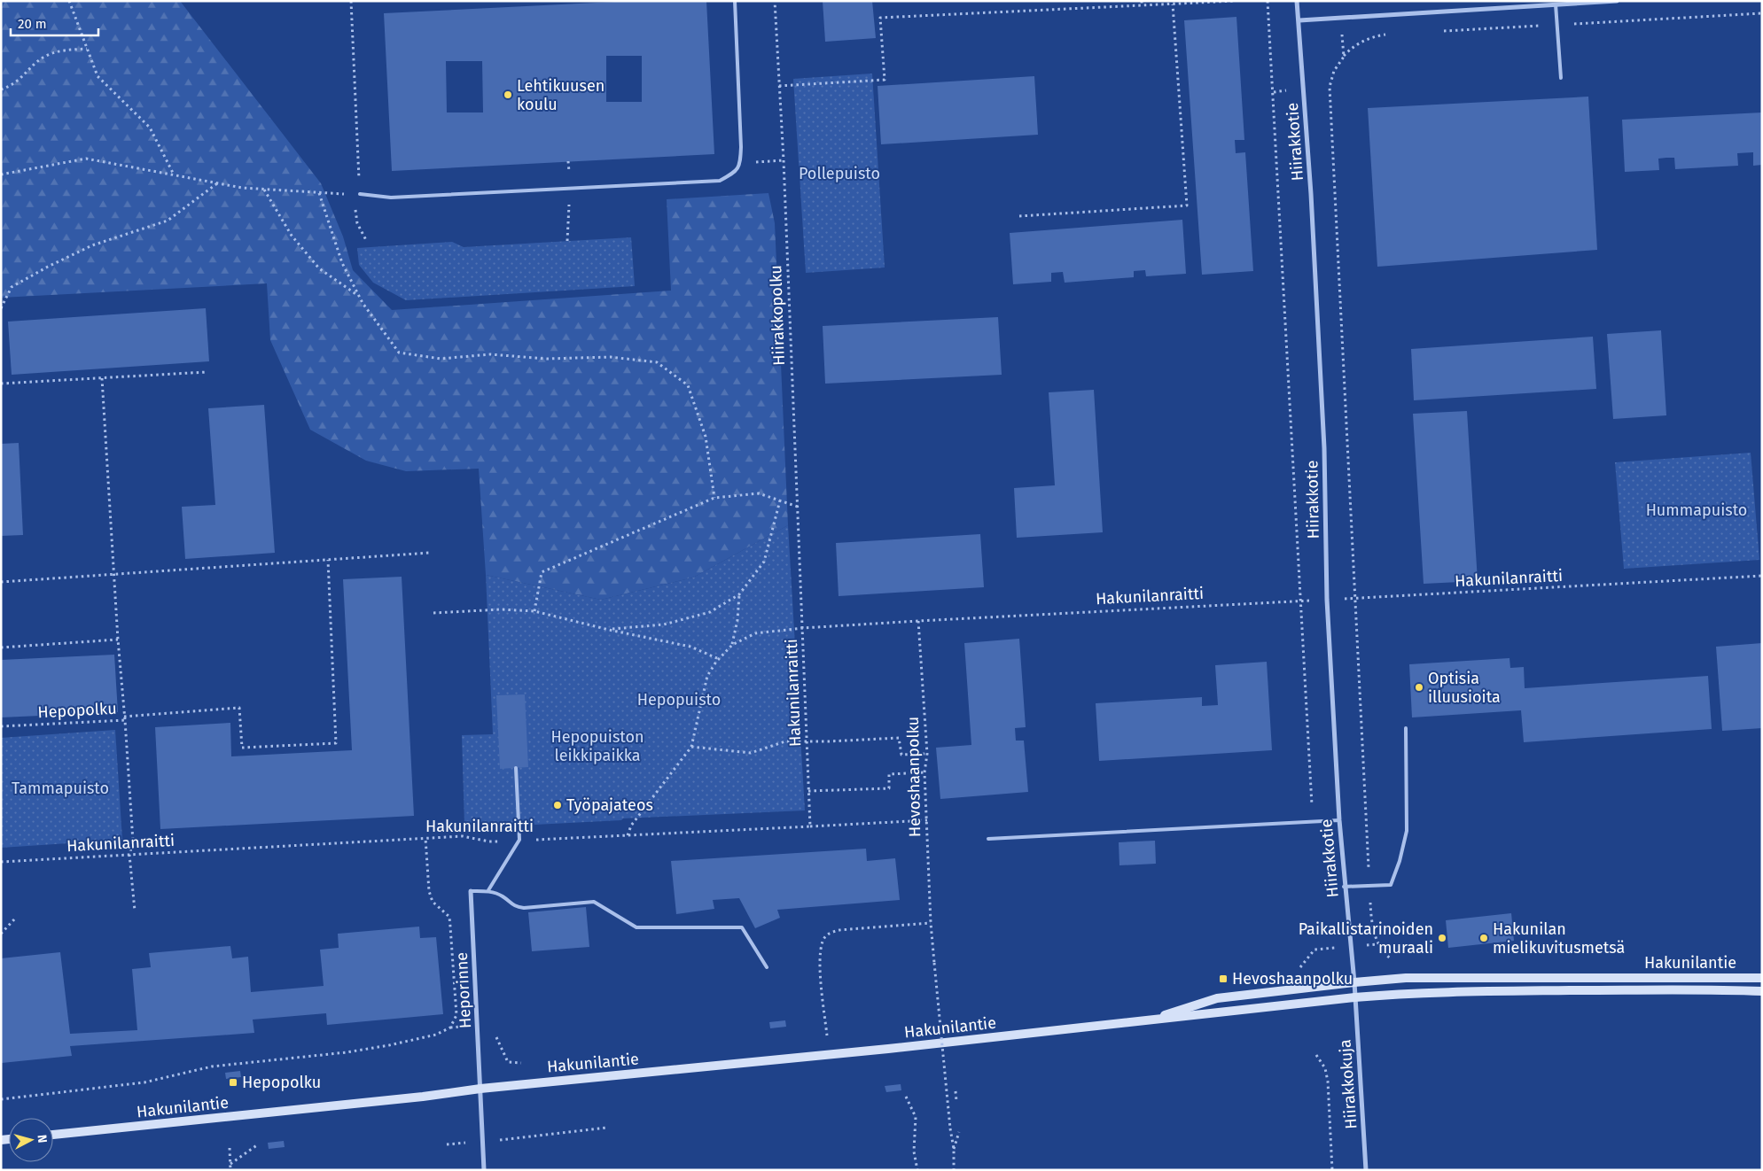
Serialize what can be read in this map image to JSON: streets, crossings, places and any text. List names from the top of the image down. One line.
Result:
{"streets":{"main road":["Hakunilantie"],"street":["Hiirakkotie","Heporinne","Hiirakkokuja"],"path":["Hiirakkopolku","Hakunilanraitti","Hepopolku","Hevoshaanpolku"]},"crossings":[["Hiirakkotie","Hakunilanraitti"],["Hiirakkotie","Hakunilantie"],["Hiirakkotie","Hiirakkokuja"],["Hiirakkopolku","Hakunilanraitti"],["Hakunilanraitti","Hepopolku"],["Hakunilanraitti","Hevoshaanpolku"],["Hakunilantie","Heporinne"],["Hakunilantie","Hiirakkokuja"]],"parks":["Pollepuisto","Hummapuisto","Hepopuisto","Hepopuiston leikkipaikka","Tammapuisto"],"places":{"other":["Lehtikuusen koulu","Optisia illuusioita","Työpajateos","Paikallistarinoiden muraali","Hakunilan mielikuvitusmetsä"],"transit":["Hevoshaanpolku","Hepopolku"]},"scale_bar":"20 m","north":"right"}
